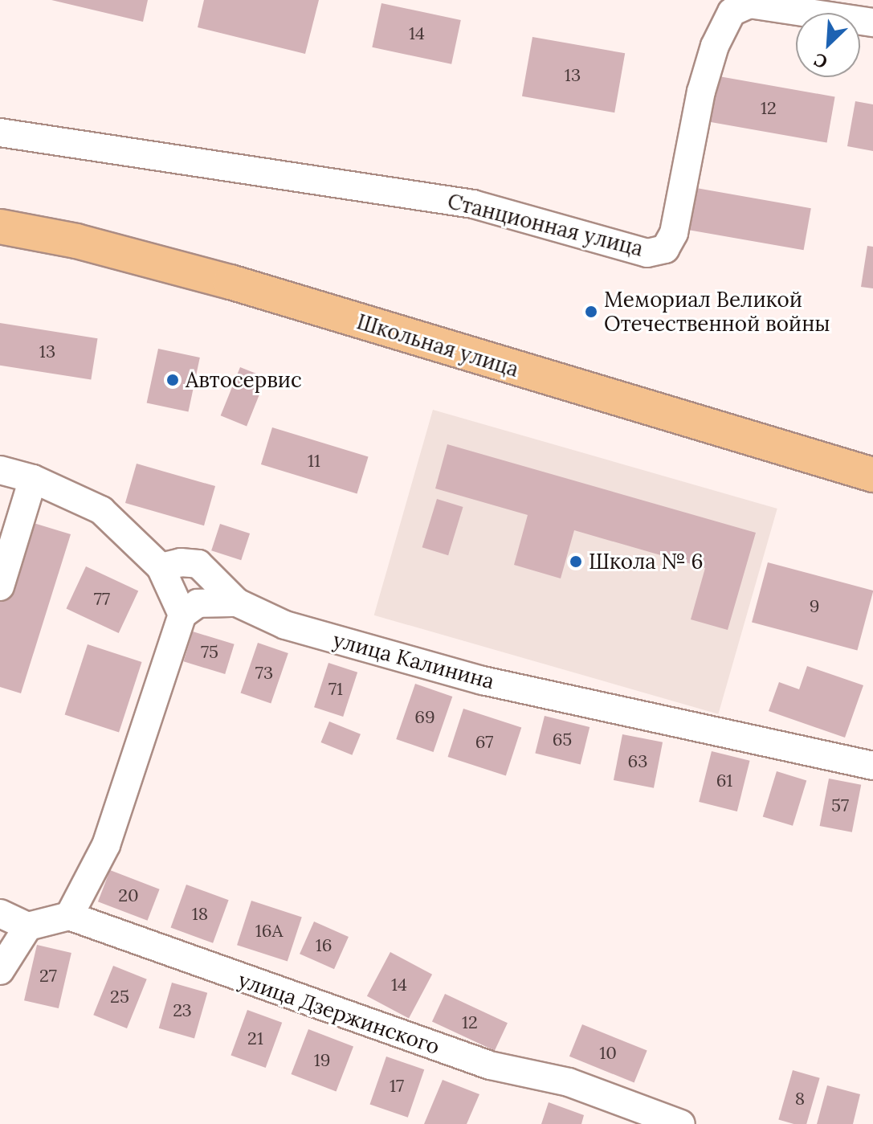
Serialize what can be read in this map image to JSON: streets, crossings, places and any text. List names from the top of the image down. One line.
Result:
{"streets":{"main road":["Школьная улица"],"street":["Станционная улица","улица Калинина","улица Дзержинского"]},"places":["Мемориал Великой Отечественной войны","Автосервис","Школа № 6"],"house_numbers":["14","13","12","13","11","77","9","75","73","71","69","65","67","63","61","57","20","18","16А","16","27","14","25","23","12","21","10","19","17","8"],"north":"bottom left"}
